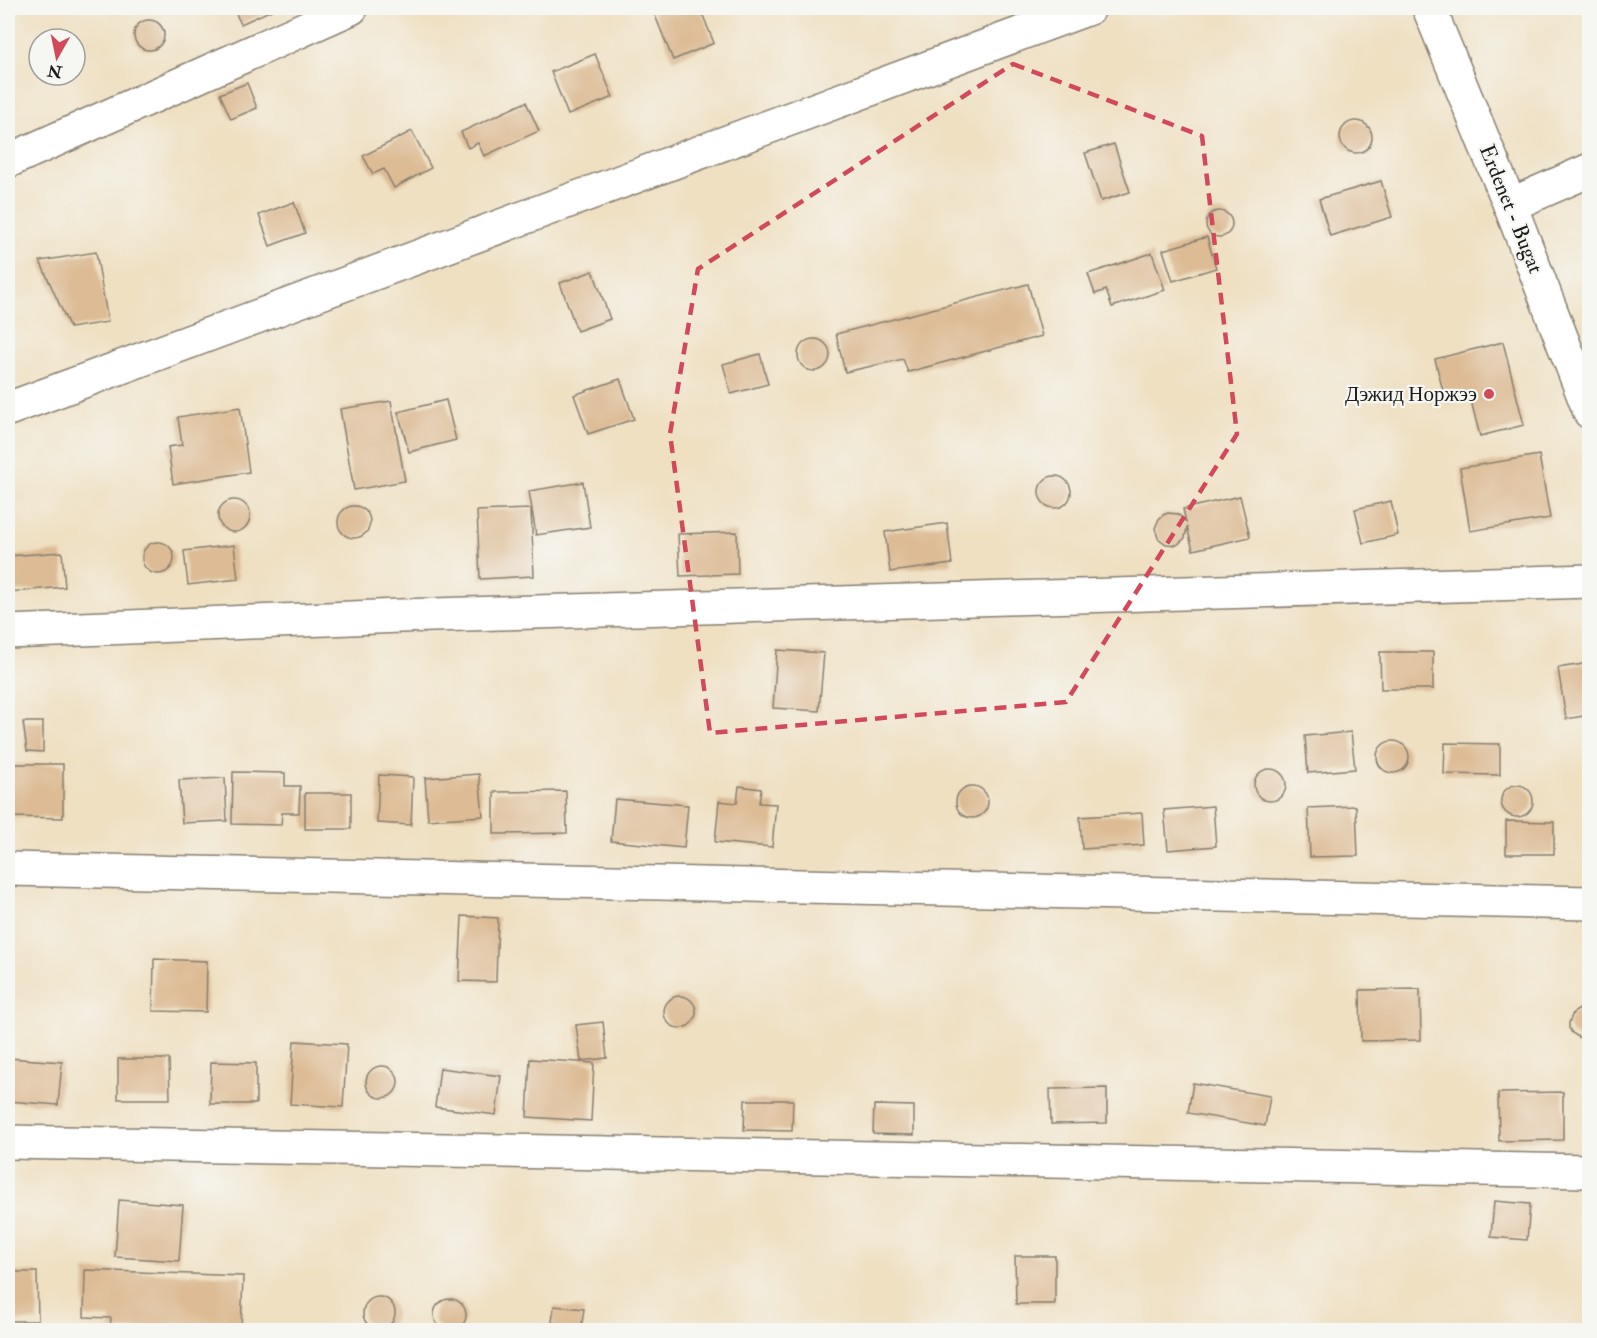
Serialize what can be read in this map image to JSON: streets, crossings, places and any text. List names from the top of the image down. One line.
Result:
{"streets":{"street":["Erdenet - Bugat"]},"places":["Дэжид Норжээ"],"north":"bottom"}
